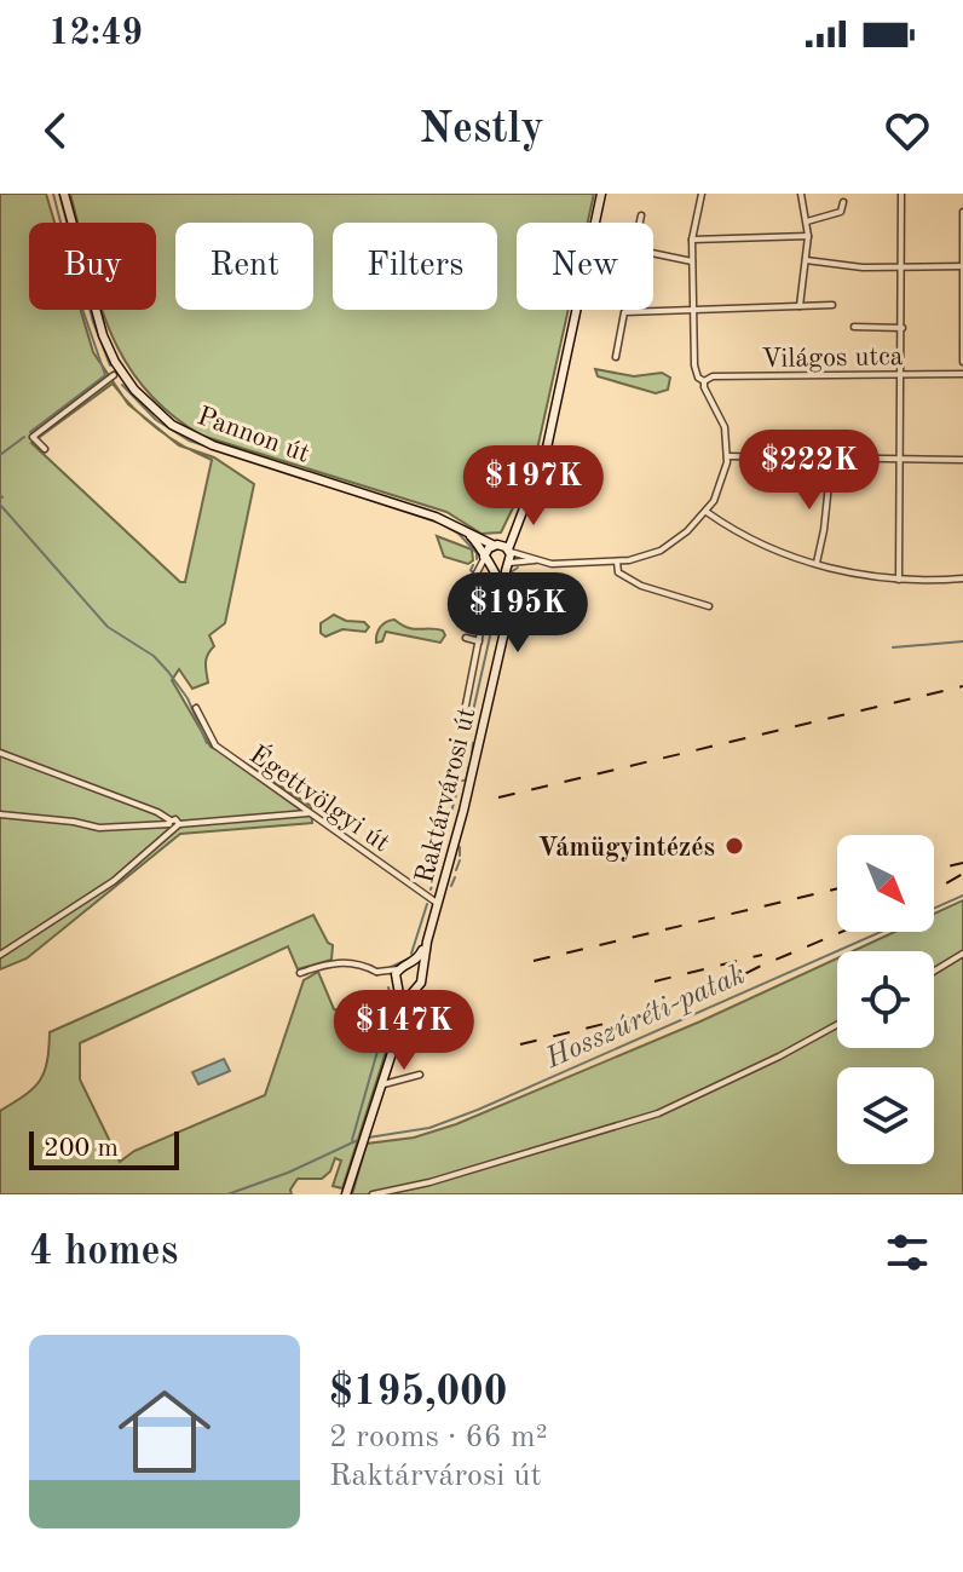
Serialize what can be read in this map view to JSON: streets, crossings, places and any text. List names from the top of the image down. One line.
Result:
{"streets":{"main road":["Pannon út","Raktárvárosi út"],"street":["Világos utca","Égettvölgyi út"]},"crossings":[["Raktárvárosi út","Égettvölgyi út"]],"water":["Hosszúréti-patak"],"places":["Vámügyintézés"],"scale_bar":"200 m","north":"bottom right","page":{"status":"12:49","header":"Nestly","chip":["Buy","Rent","Filters","New"],"price":["$222K","$197K","$195K","$147K"],"scale":"200 m","heading":"4 homes","list":[{"name":"$195,000","note":"2 rooms · 66 m² · Raktárvárosi út"}]}}
